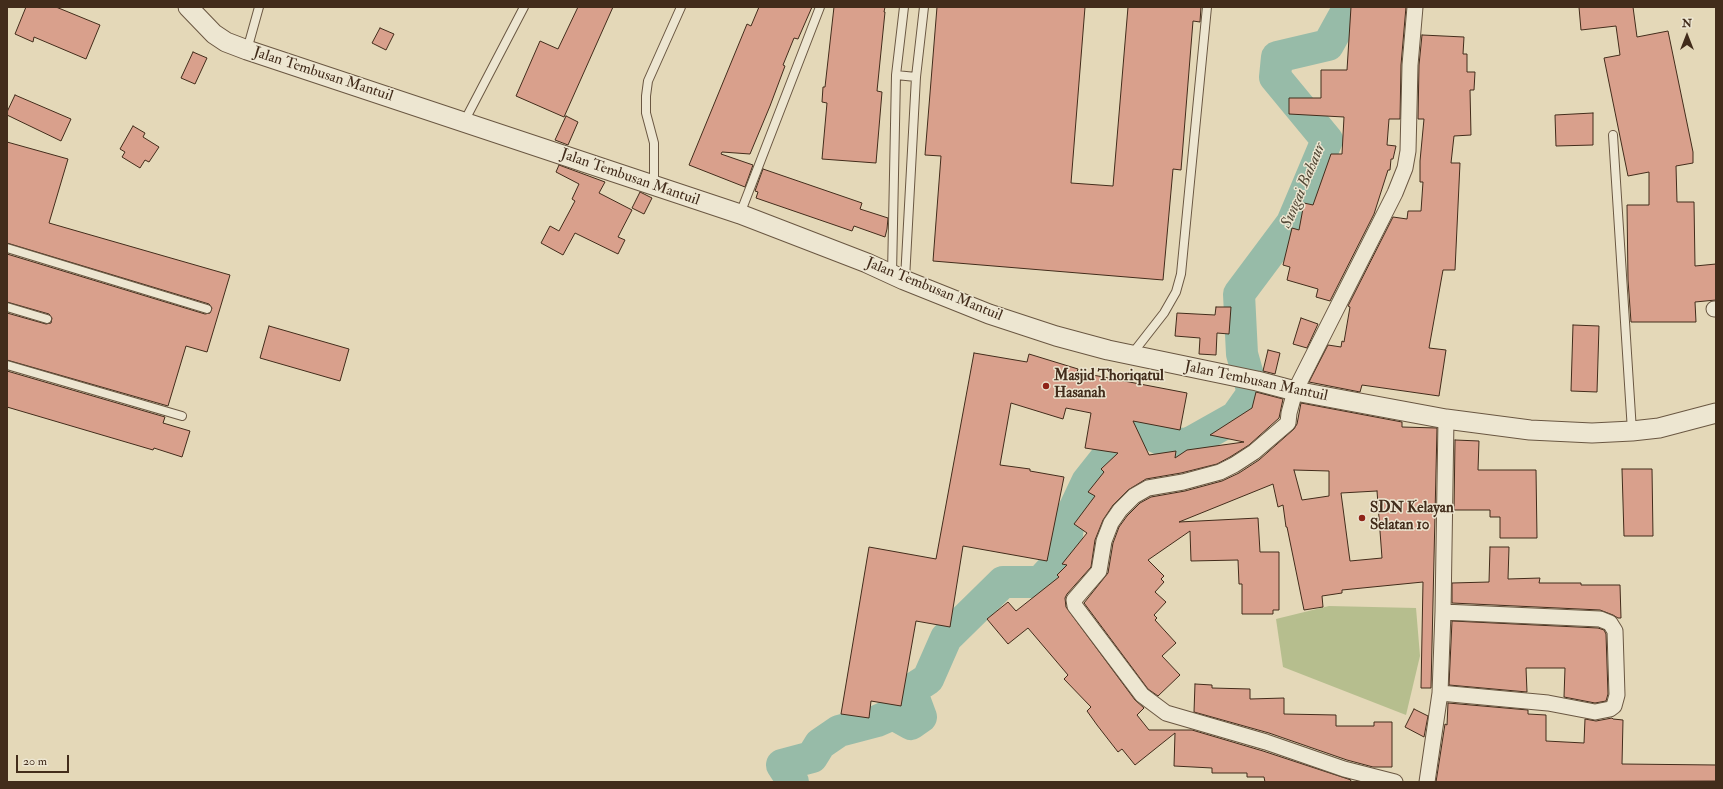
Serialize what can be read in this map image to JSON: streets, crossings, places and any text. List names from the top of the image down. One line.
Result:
{"streets":{"street":["Jalan Tembusan Mantuil"]},"water":["Sungai Bahaur"],"places":["Masjid Thoriqatul Hasanah","SDN Kelayan Selatan 10"],"scale_bar":"20 m","north":"top"}
